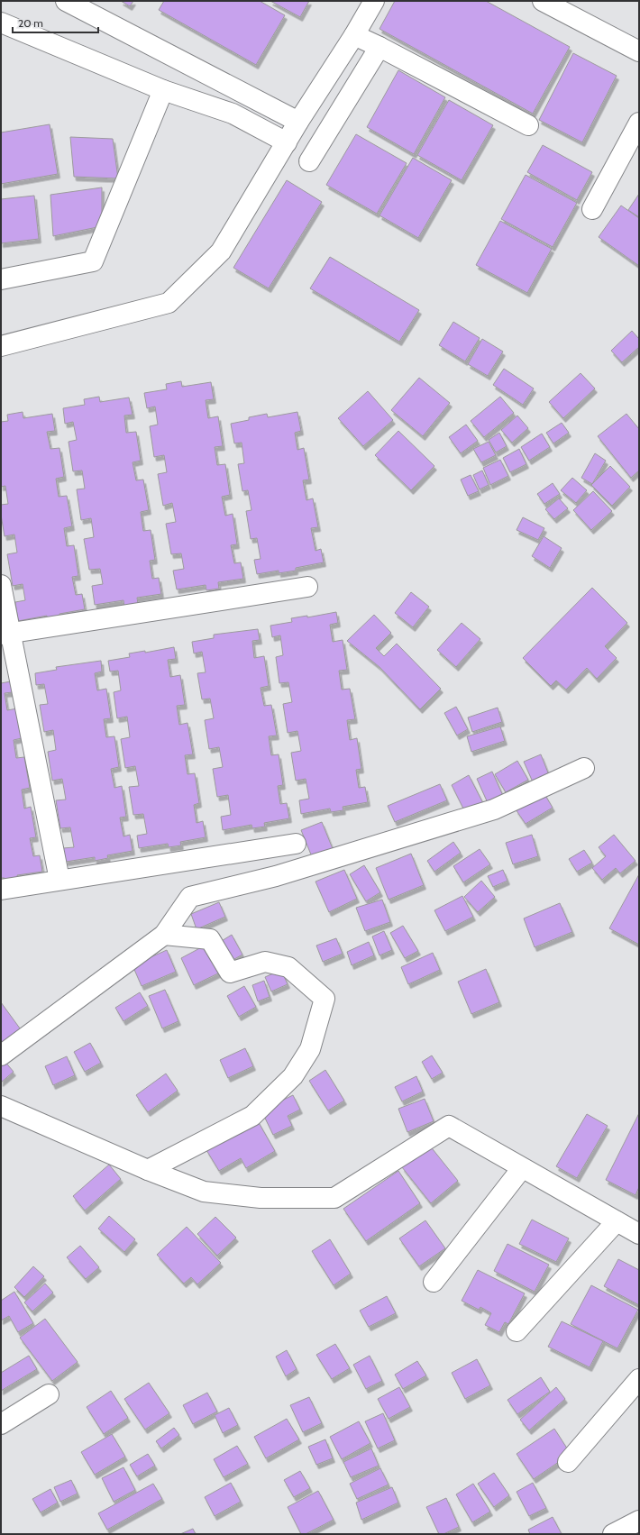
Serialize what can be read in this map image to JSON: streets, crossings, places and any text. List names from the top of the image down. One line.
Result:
{"scale_bar":"20 m"}
